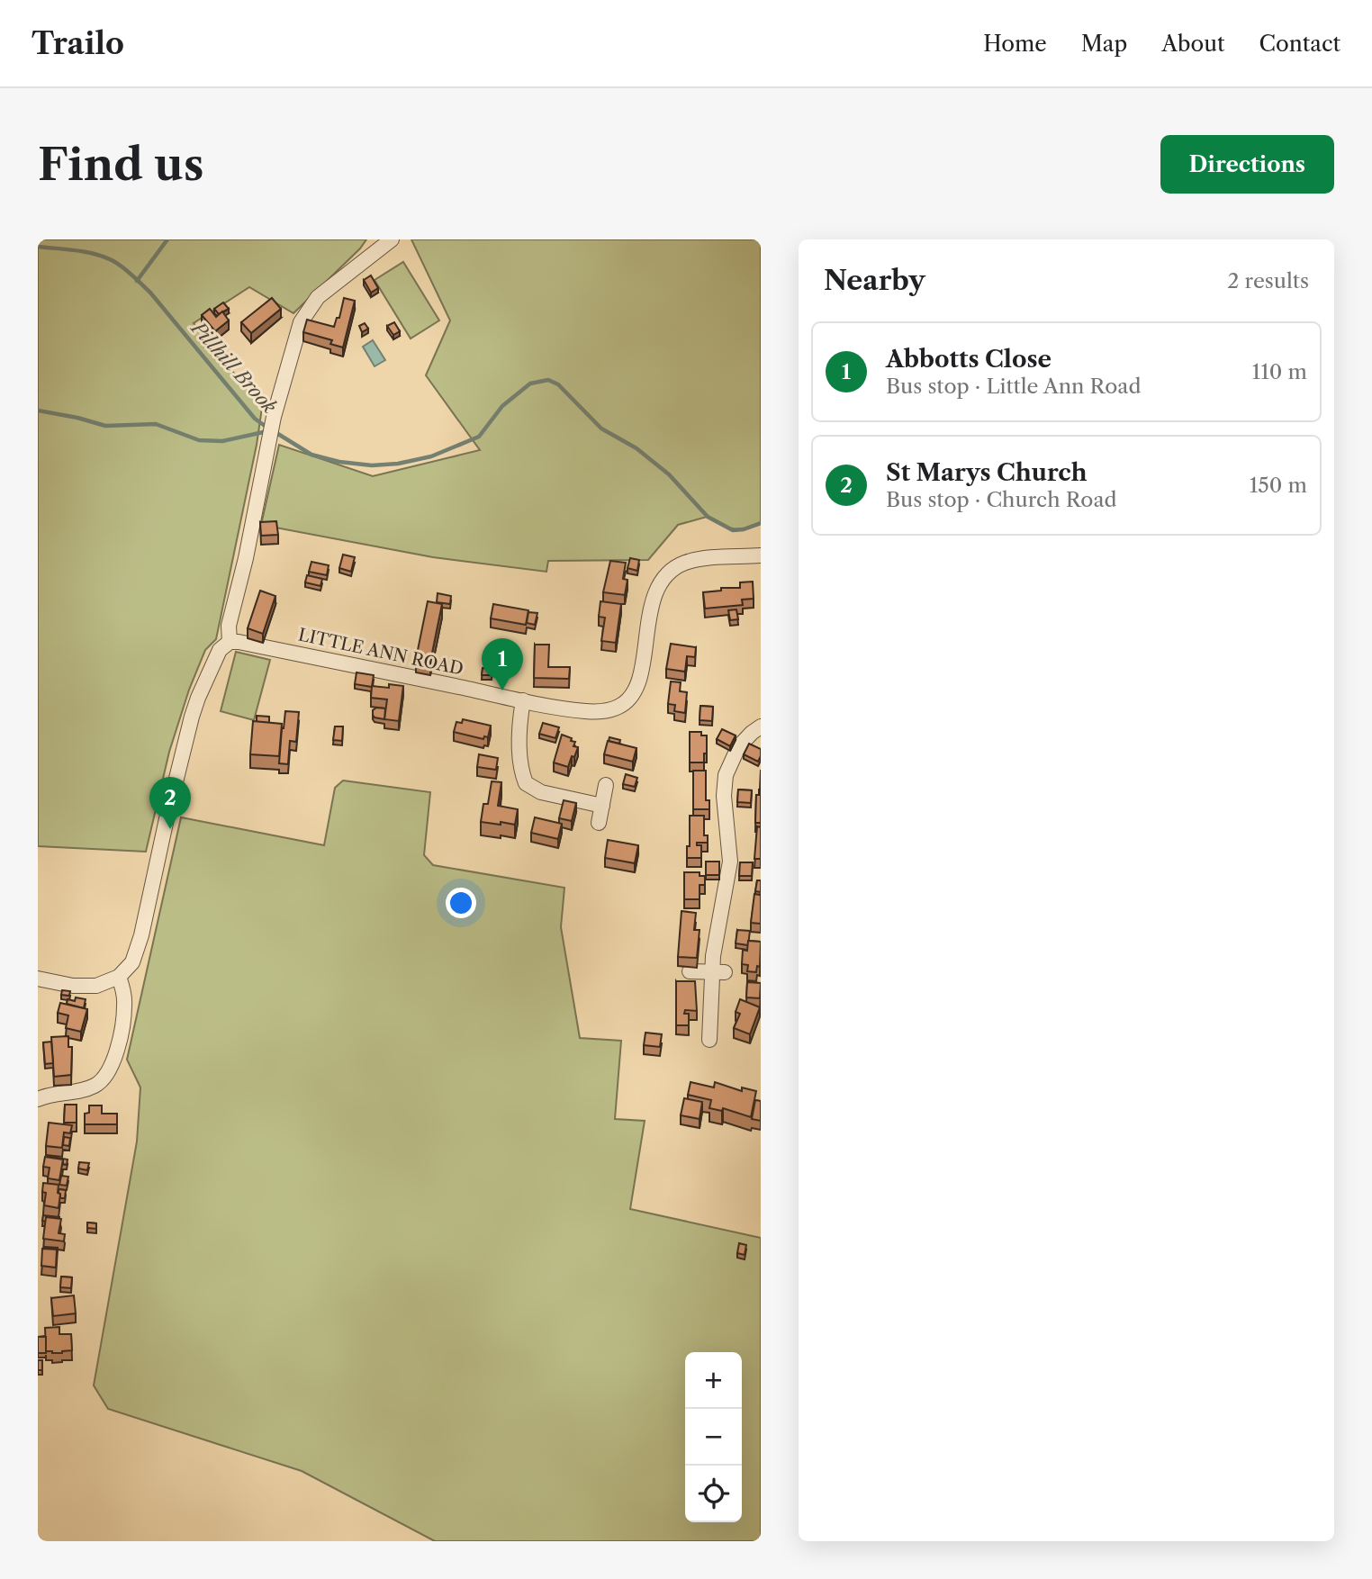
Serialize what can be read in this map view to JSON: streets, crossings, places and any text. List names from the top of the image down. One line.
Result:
{"streets":{"street":["LITTLE ANN ROAD"]},"water":["Pillhill Brook"],"page":{"header":"Trailo","nav":["Home","Map","About","Contact"],"buttons":"Directions","title":"Find us","heading":["Nearby","2 results"],"list":[{"mark":"1","name":"Abbotts Close","note":"Bus stop · Little Ann Road","value":"110 m"},{"mark":"2","name":"St Marys Church","note":"Bus stop · Church Road","value":"150 m"}],"pins":["1","2"],"map_buttons":["+","−"]}}
